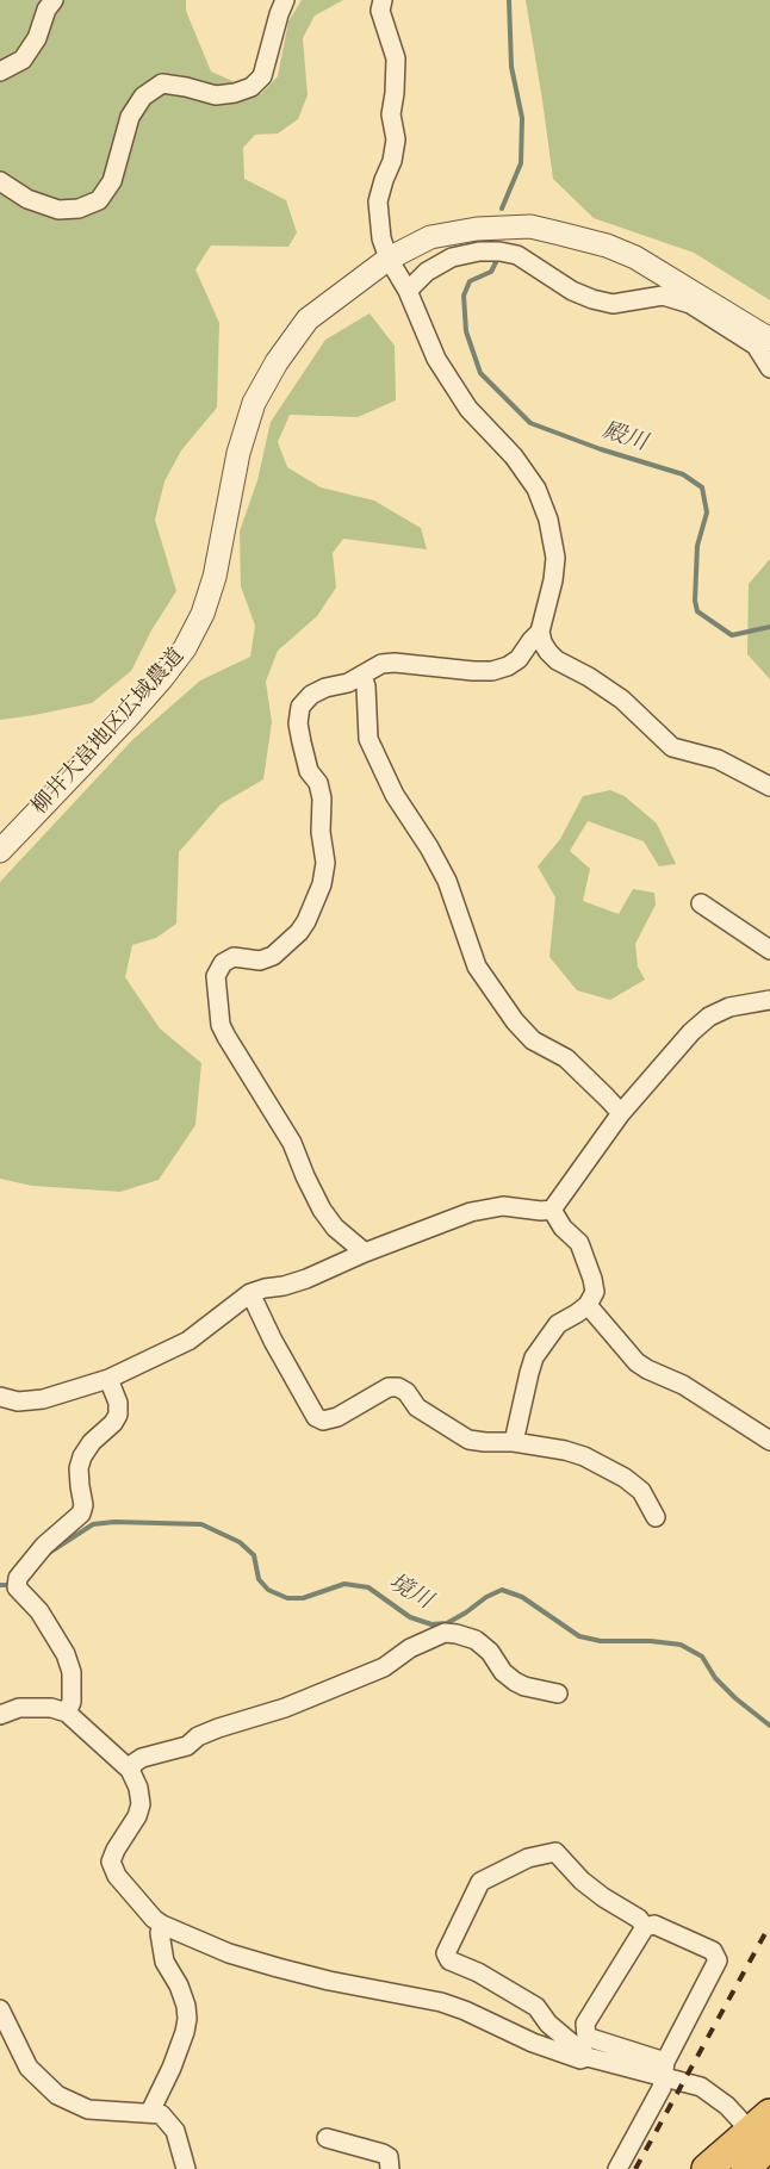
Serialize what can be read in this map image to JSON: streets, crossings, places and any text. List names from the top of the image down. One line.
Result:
{"streets":{"street":["柳井大畠地区広域農道"]},"water":["殿川","境川"]}
